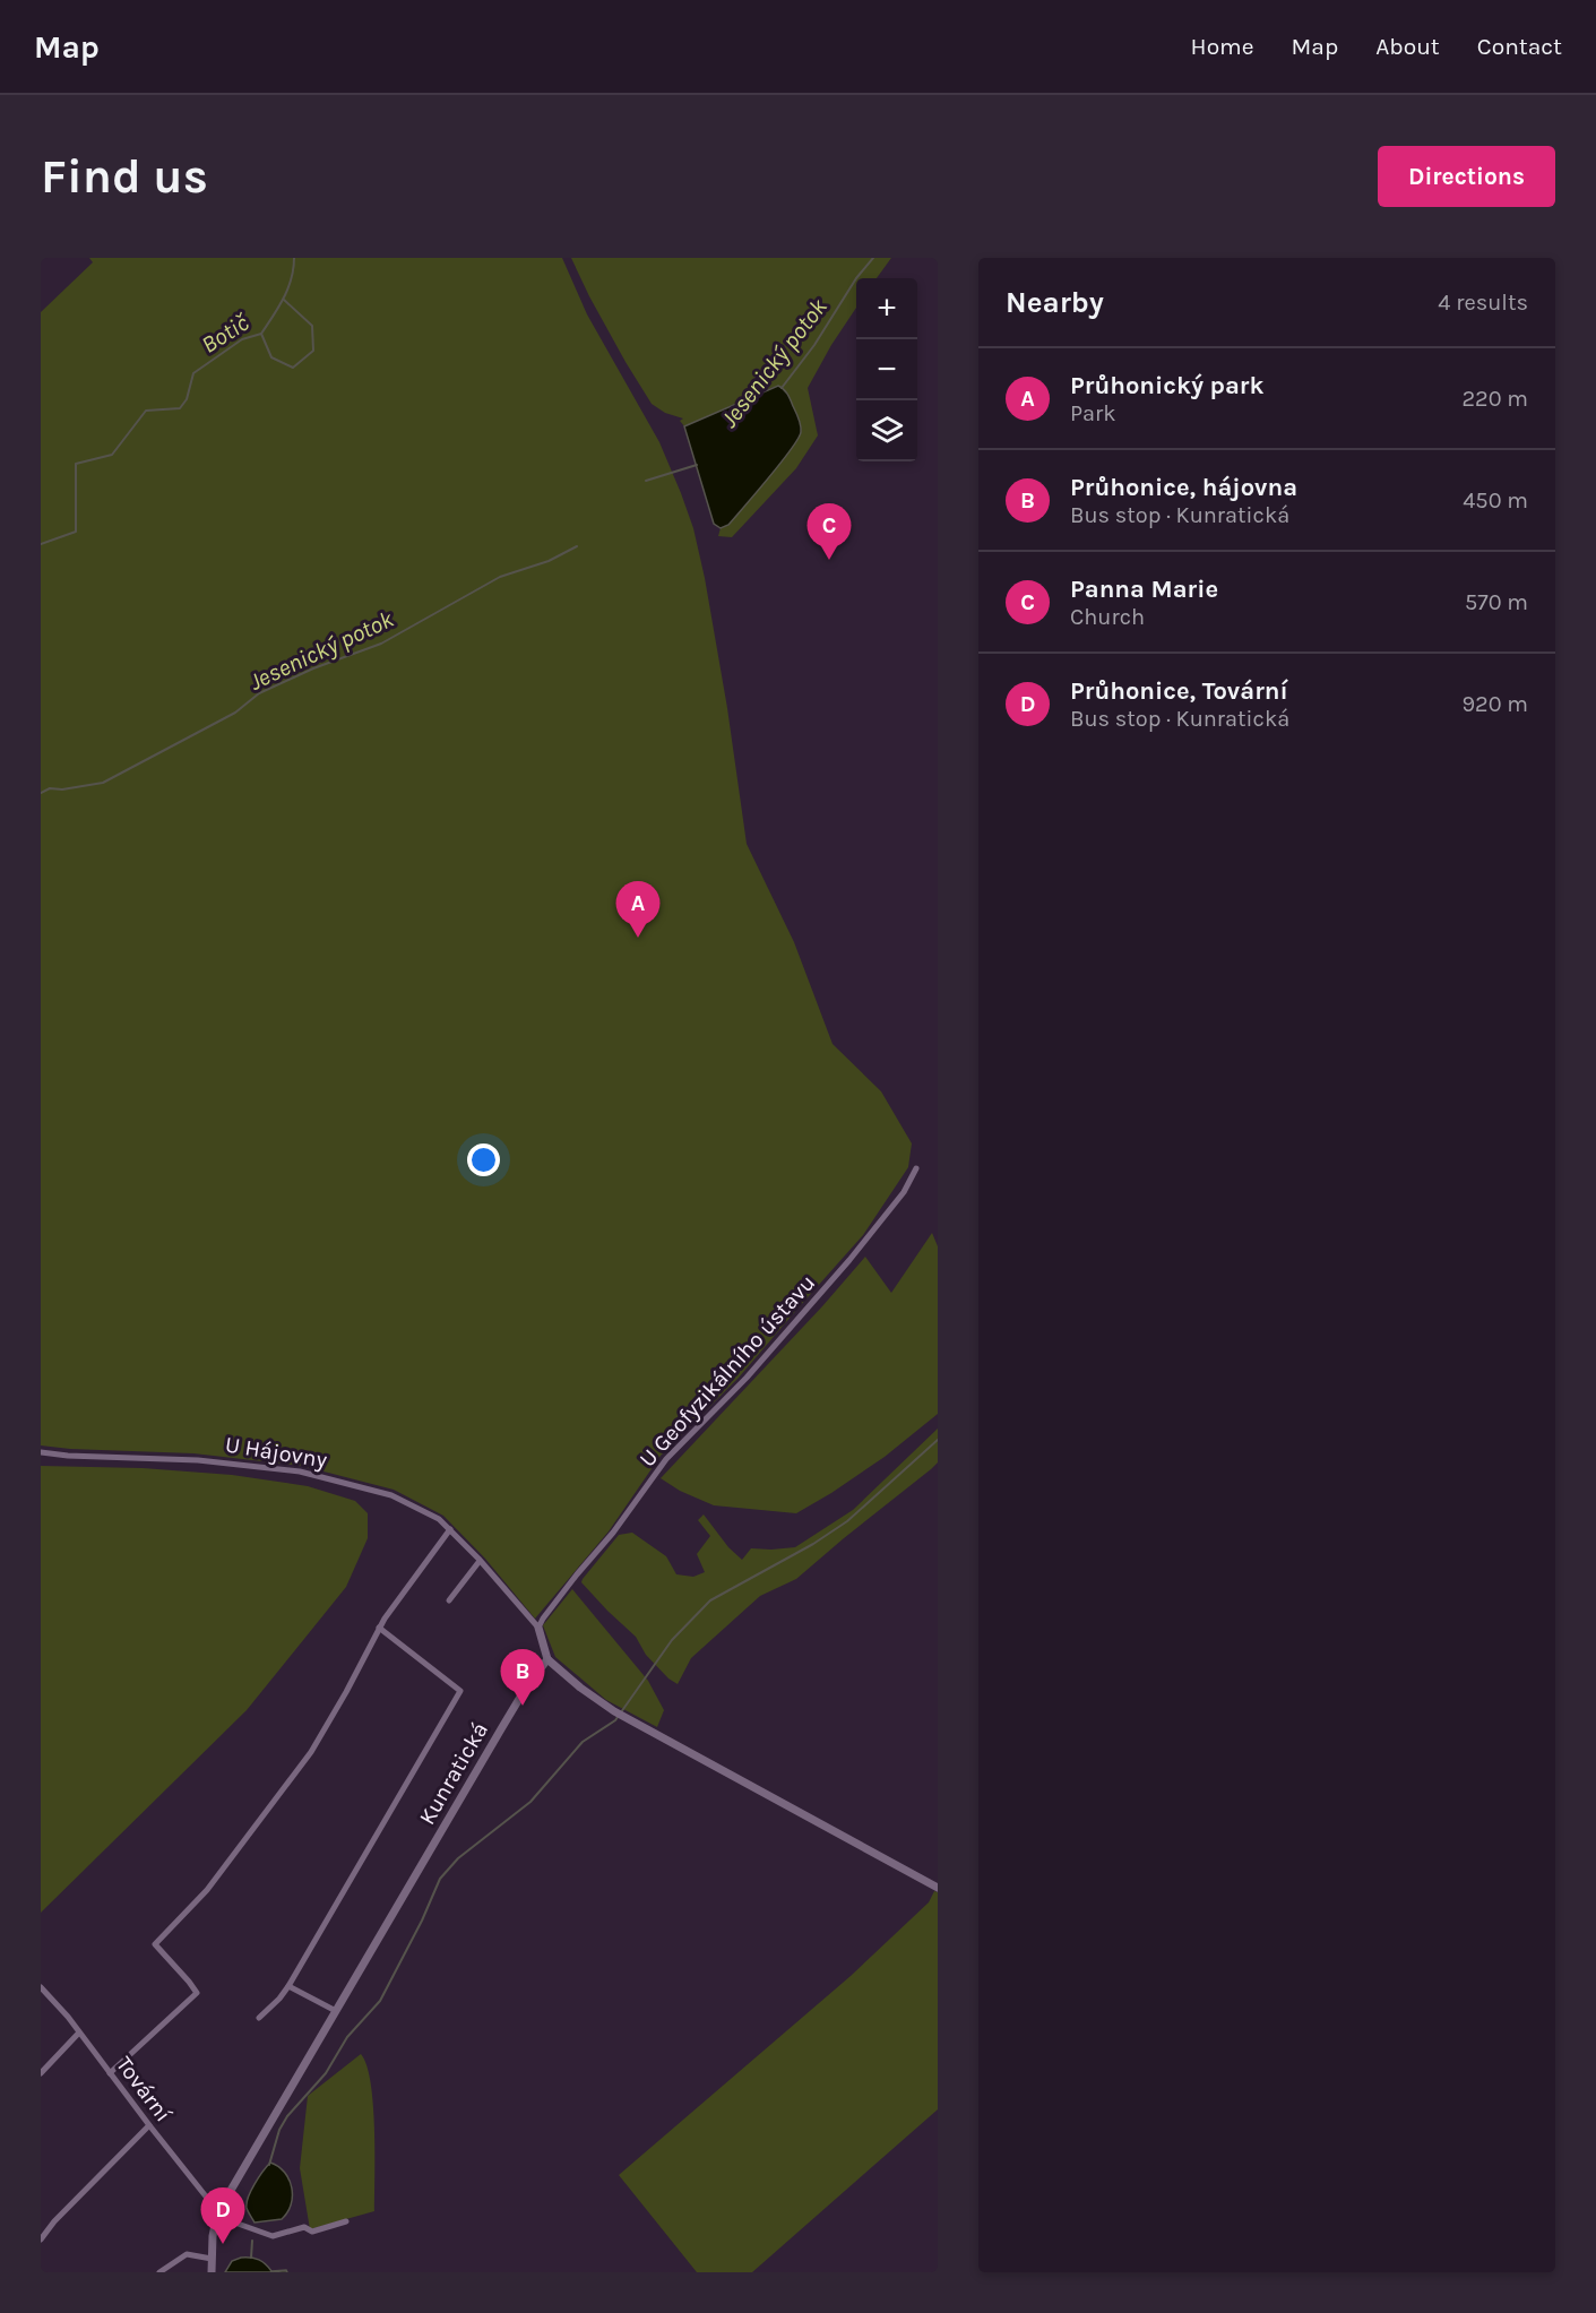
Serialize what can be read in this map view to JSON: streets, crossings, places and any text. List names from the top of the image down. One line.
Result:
{"streets":{"street":["U Geofyzikálního ústavu","U Hájovny","Kunratická","Tovární"]},"crossings":[["U Geofyzikálního ústavu","U Hájovny"],["U Hájovny","Kunratická"],["Kunratická","Tovární"]],"water":["Botič","Jesenický potok"],"page":{"header":"Map","nav":["Home","Map","About","Contact"],"buttons":"Directions","title":"Find us","heading":["Nearby","4 results"],"map_buttons":["+","−"],"list":[{"mark":"A","name":"Průhonický park","note":"Park","value":"220 m"},{"mark":"B","name":"Průhonice, hájovna","note":"Bus stop · Kunratická","value":"450 m"},{"mark":"C","name":"Panna Marie","note":"Church","value":"570 m"},{"mark":"D","name":"Průhonice, Tovární","note":"Bus stop · Kunratická","value":"920 m"}],"pins":["C","A","B","D"]}}
